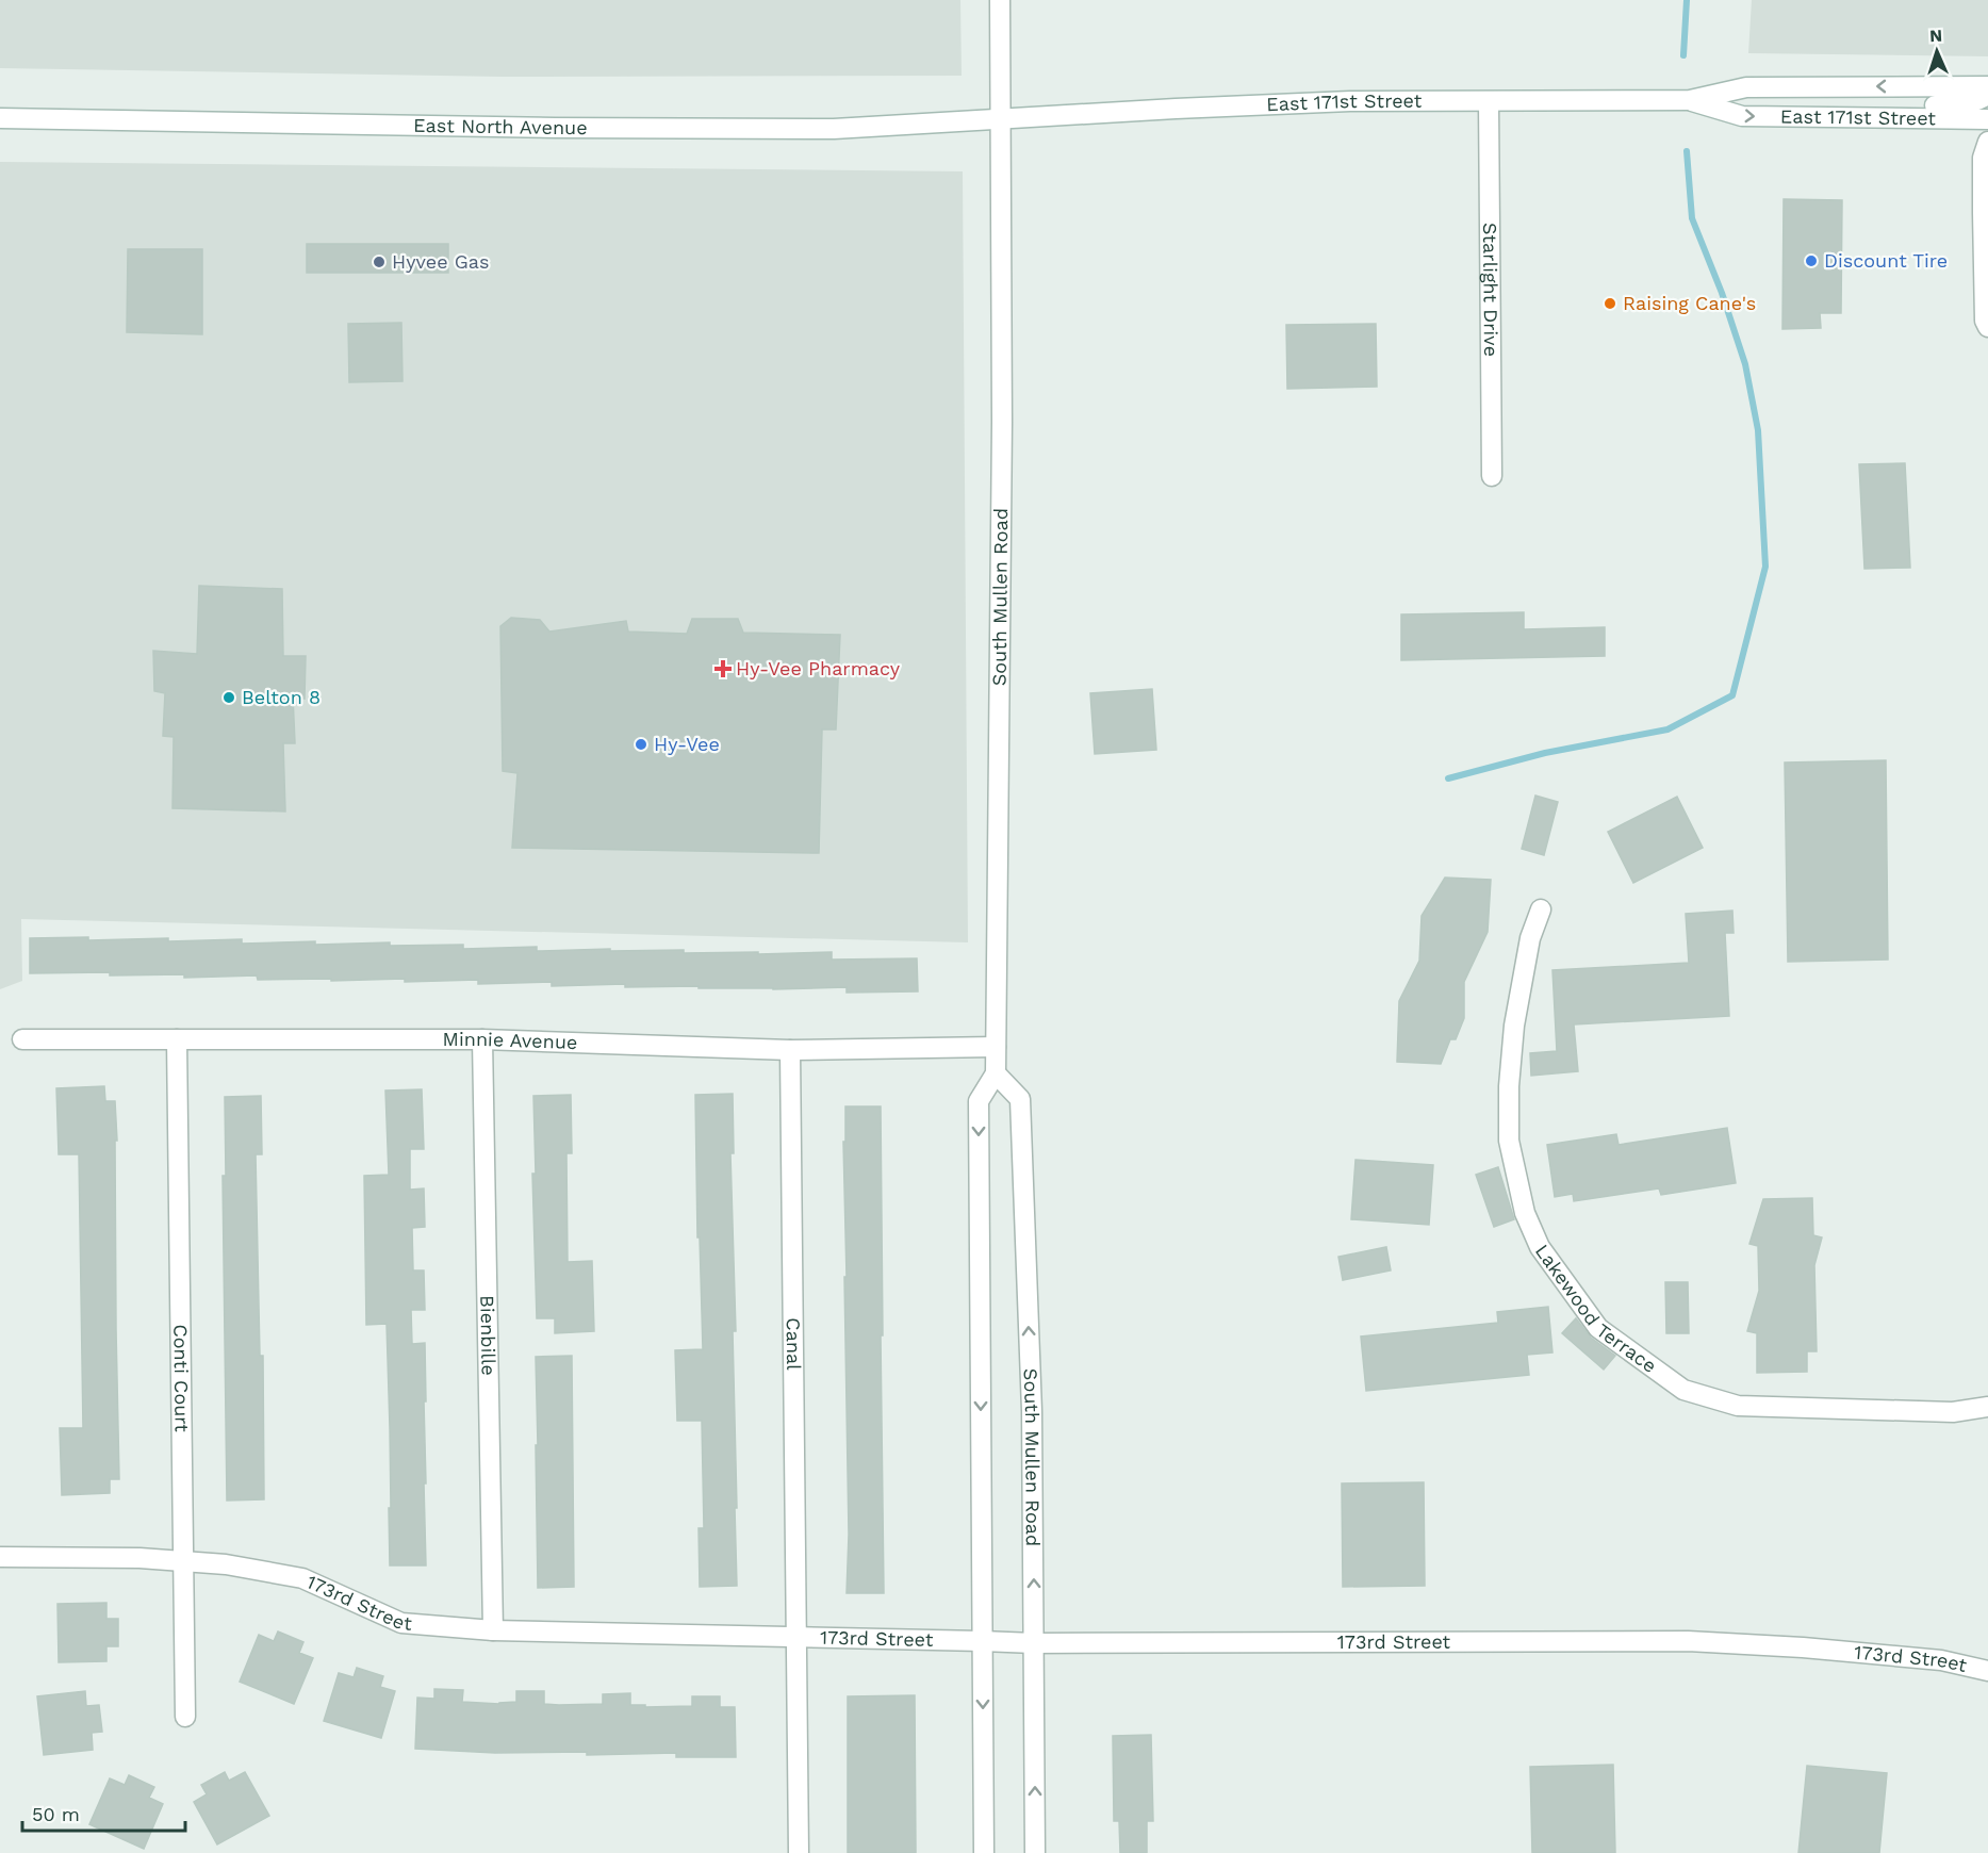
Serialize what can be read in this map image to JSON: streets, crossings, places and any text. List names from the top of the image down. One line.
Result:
{"streets":{"street":["East 171st Street","East North Avenue","Starlight Drive","South Mullen Road","Minnie Avenue","Lakewood Terrace","Bienbille","Canal","Conti Court","173rd Street"]},"crossings":[["East 171st Street","East North Avenue"],["East 171st Street","Starlight Drive"],["East 171st Street","South Mullen Road"],["East North Avenue","South Mullen Road"],["South Mullen Road","Minnie Avenue"],["South Mullen Road","173rd Street"],["Minnie Avenue","Bienbille"],["Minnie Avenue","Canal"],["Minnie Avenue","Conti Court"],["Bienbille","173rd Street"],["Canal","173rd Street"],["Conti Court","173rd Street"]],"places":{"other":["Discount Tire","Hyvee Gas","Raising Cane's","Belton 8","Hy-Vee"],"health":["Hy-Vee Pharmacy"]},"scale_bar":"50 m","north":"top"}
